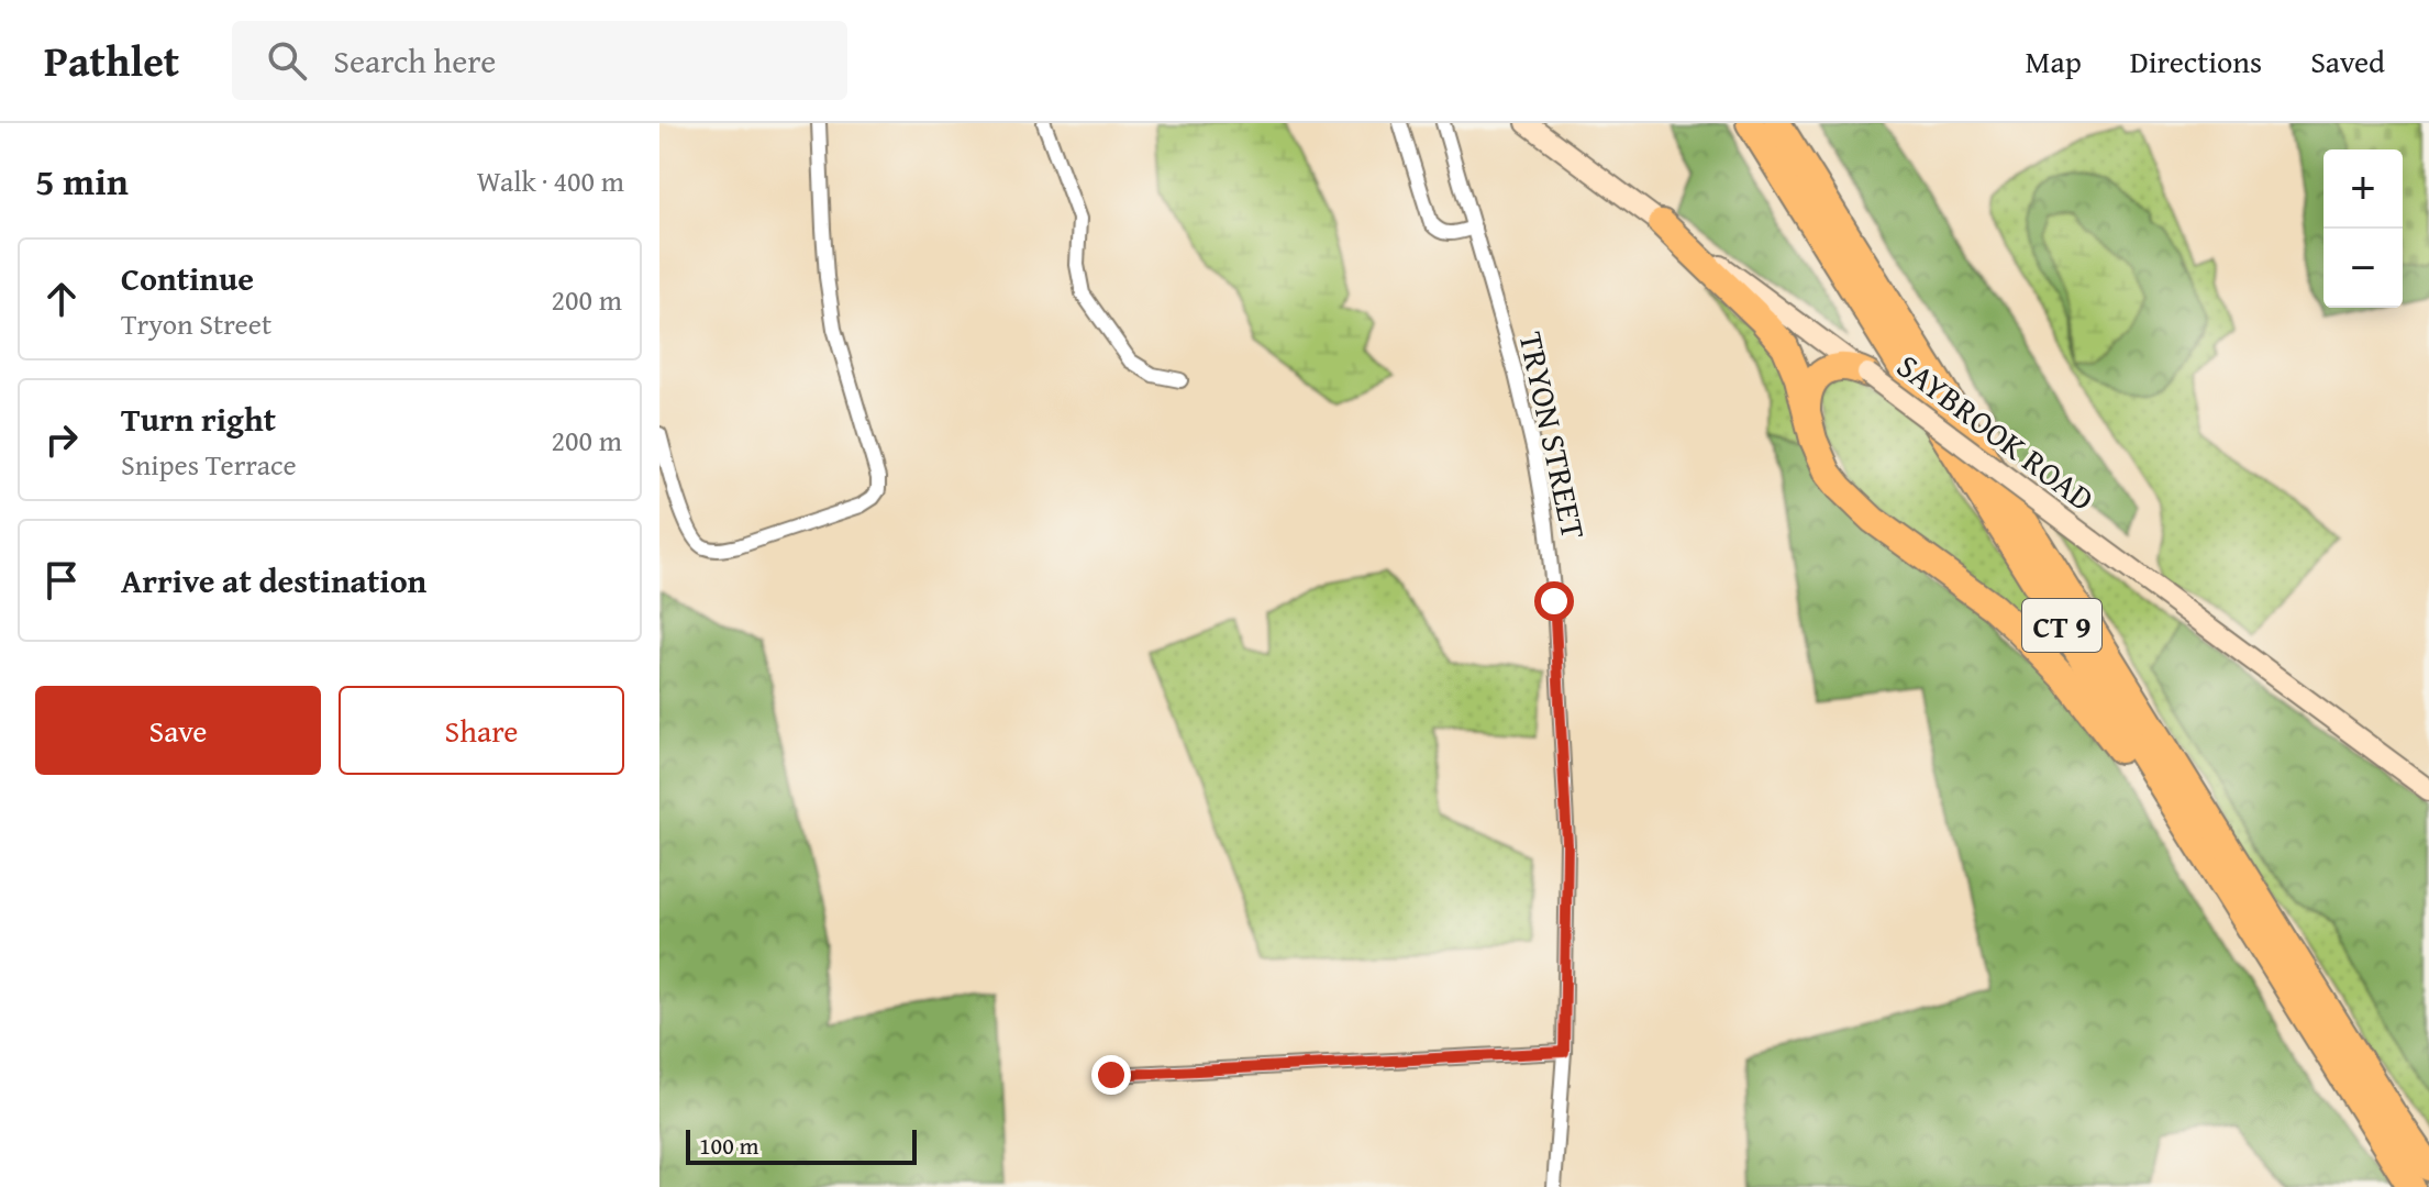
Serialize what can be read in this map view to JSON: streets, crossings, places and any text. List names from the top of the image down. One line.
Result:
{"streets":{"highway":["CT 9"],"main road":["SAYBROOK ROAD"],"street":["TRYON STREET"]},"scale_bar":"100 m","page":{"header":"Pathlet","search":"Search here","nav":["Map","Directions","Saved"],"heading":["5 min","Walk · 400 m"],"map_buttons":["+","−"],"list":[["Continue","Tryon Street","200 m"],["Turn right","Snipes Terrace","200 m"],"Arrive at destination"],"buttons":["Save","Share"],"scale":"100 m"}}
